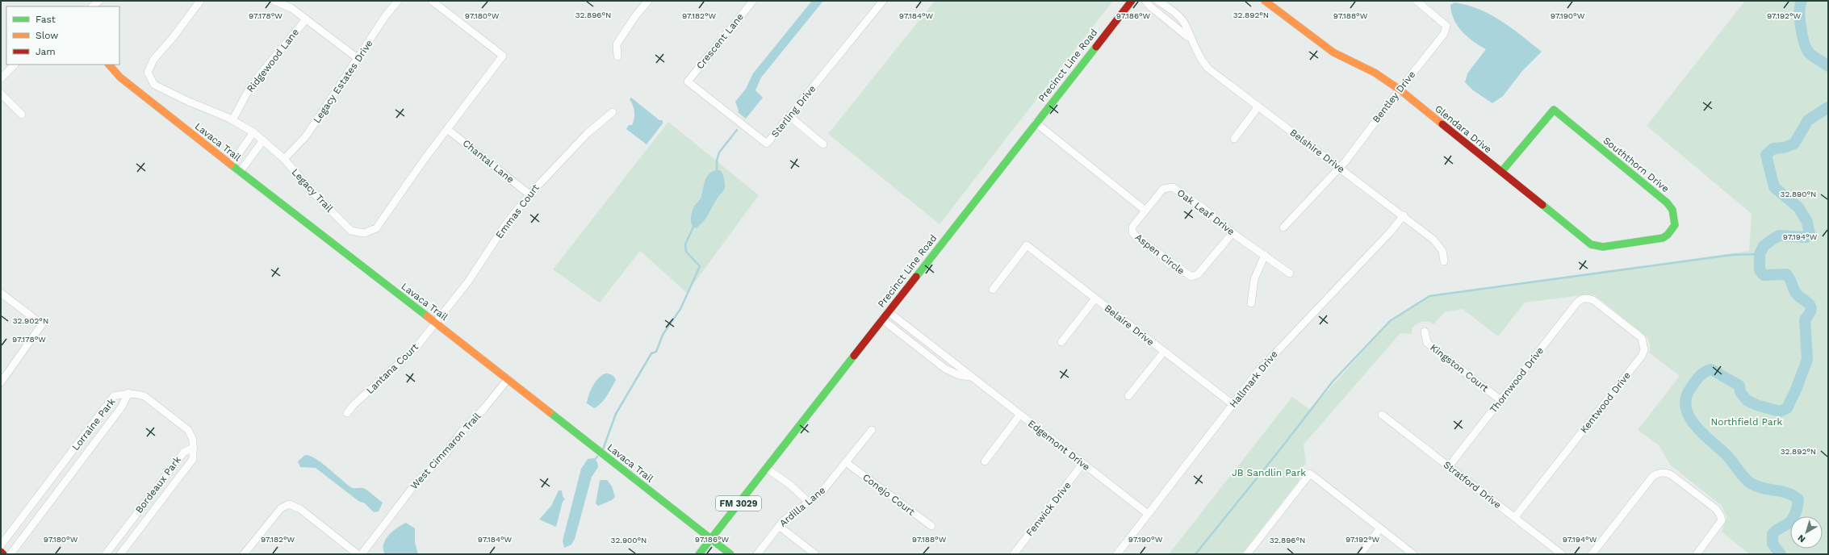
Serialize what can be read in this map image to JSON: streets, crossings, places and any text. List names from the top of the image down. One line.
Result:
{"streets":{"street":["Crescent Lane","Ridgewood Lane","Precinct Line Road","Legacy Estates Drive","Bentley Drive","Sterling Drive","Glendara Drive","Lavaca Trail","Belshire Drive","Chantal Lane","Souththorn Drive","Legacy Trail","Emmas Court","Oak Leaf Drive","Aspen Circle","Belaire Drive","Kingston Court","Lantana Court","Hallmark Drive","Thornwood Drive","Kentwood Drive","Lorraine Park","Edgemont Drive","West Cimmaron Trail","Bordeaux Park","Stratford Drive","Conejo Court","FM 3029","Ardilla Lane","Fenwick Drive"]},"crossings":[["Crescent Lane","Sterling Drive"],["Ridgewood Lane","Legacy Trail"],["Precinct Line Road","Lavaca Trail"],["Precinct Line Road","Edgemont Drive"],["Legacy Estates Drive","Legacy Trail"],["Bentley Drive","Glendara Drive"],["Bentley Drive","Belshire Drive"],["Glendara Drive","Souththorn Drive"],["Lavaca Trail","Emmas Court"],["Lavaca Trail","Lantana Court"],["Lavaca Trail","West Cimmaron Trail"],["Belshire Drive","Hallmark Drive"],["Chantal Lane","Legacy Trail"],["Chantal Lane","Emmas Court"],["Emmas Court","Lantana Court"],["Oak Leaf Drive","Aspen Circle"],["Belaire Drive","Hallmark Drive"],["Kingston Court","Thornwood Drive"],["Hallmark Drive","Edgemont Drive"],["Thornwood Drive","Kentwood Drive"],["Thornwood Drive","Stratford Drive"],["Kentwood Drive","Stratford Drive"],["Edgemont Drive","Fenwick Drive"],["Conejo Court","Ardilla Lane"]],"parks":["Northfield Park","JB Sandlin Park"],"legend":["Fast","Slow","Jam"],"north":"bottom left","coordinates":["32.896°N","32.892°N","97.190°W","97.192°W","97.178°W","97.180°W","97.182°W","97.184°W","97.186°W","97.188°W","32.890°N","97.194°W","32.902°N","32.900°N"]}
